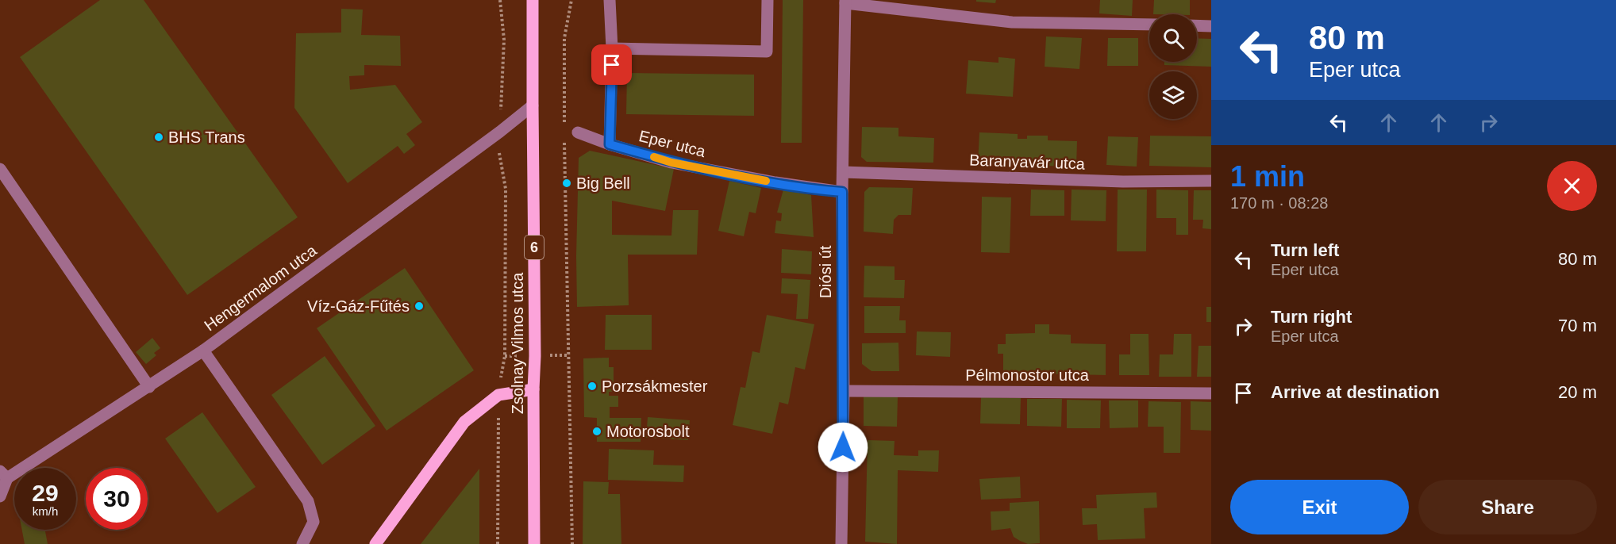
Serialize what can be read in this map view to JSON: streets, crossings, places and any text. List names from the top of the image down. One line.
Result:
{"streets":{"main road":["6","Zsolnay Vilmos utca"],"street":["Eper utca","Baranyavár utca","Diósi út","Hengermalom utca","Pélmonostor utca"]},"crossings":[["Eper utca","Diósi út"],["Baranyavár utca","Diósi út"],["Diósi út","Pélmonostor utca"],["Hengermalom utca","Zsolnay Vilmos utca"]],"places":["BHS Trans","Big Bell","Víz-Gáz-Fűtés","Porzsákmester","Motorosbolt"],"page":{"turn":["80 m","Eper utca"],"heading":["1 min","170 m · 08:28"],"list":[{"name":"Turn left","note":"Eper utca","value":"80 m"},{"name":"Turn right","note":"Eper utca","value":"70 m"},{"name":"Arrive at destination","value":"20 m"}],"speed":"29 km/h","limit":"30","buttons":["Exit","Share"]}}
